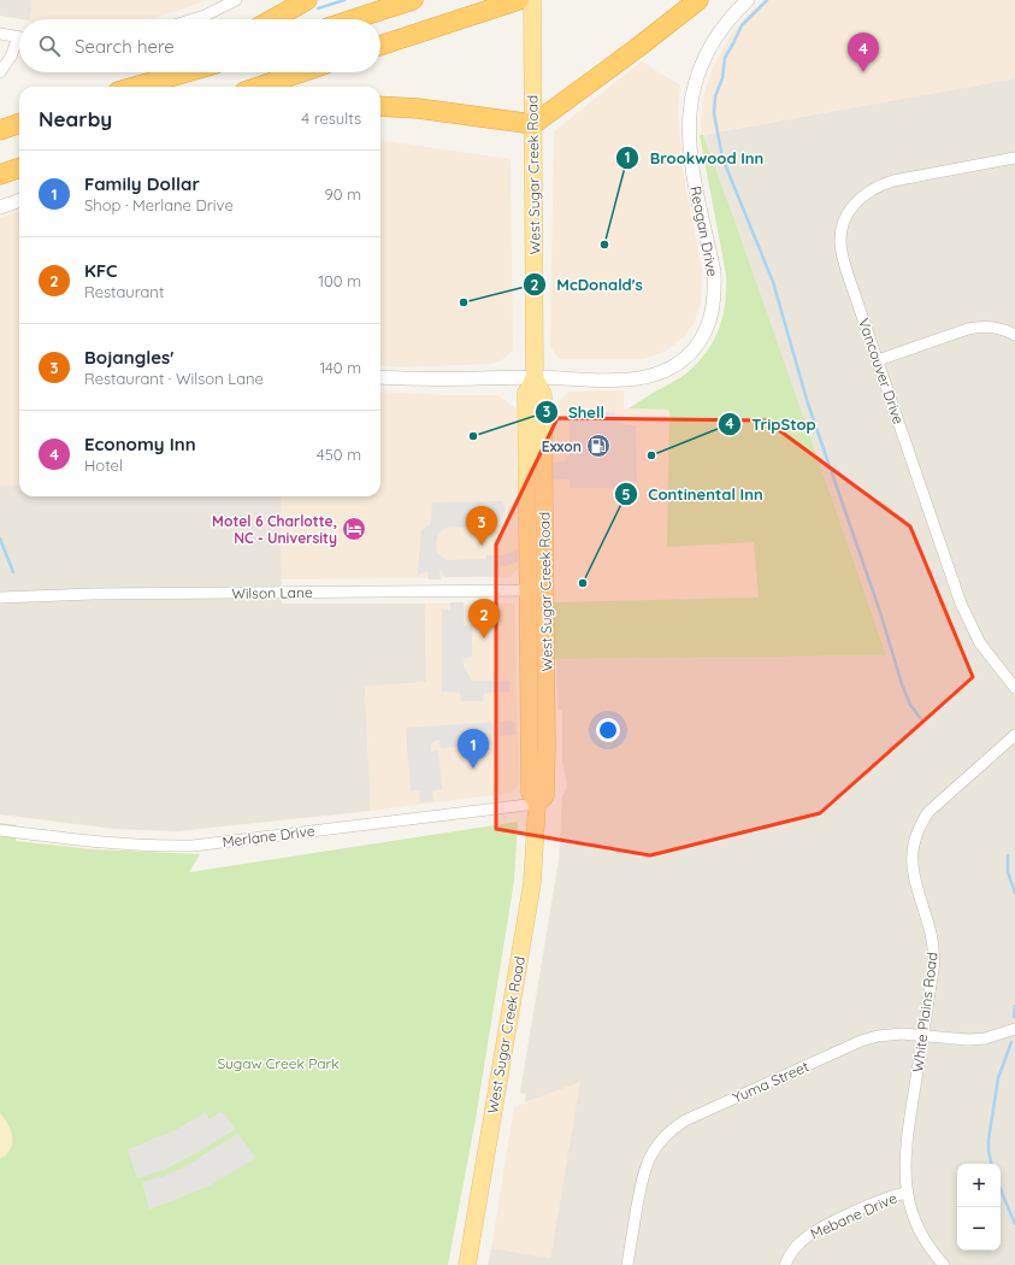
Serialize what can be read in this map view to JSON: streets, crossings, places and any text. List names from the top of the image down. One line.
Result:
{"streets":{"main road":["West Sugar Creek Road"],"street":["Reagan Drive","Vancouver Drive","Wilson Lane","Merlane Drive","White Plains Road","Yuma Street","Mebane Drive"]},"crossings":[["West Sugar Creek Road","Reagan Drive"],["West Sugar Creek Road","Wilson Lane"],["West Sugar Creek Road","Merlane Drive"],["White Plains Road","Yuma Street"],["White Plains Road","Mebane Drive"]],"parks":["Sugaw Creek Park"],"places":{"other":["Brookwood Inn","McDonald's","Shell","TripStop","Continental Inn"],"fuel station":["Exxon"],"hotel":["Motel 6 Charlotte, NC - University"]},"page":{"search":"Search here","pins":["4","3","2","1"],"heading":["Nearby","4 results"],"list":[{"mark":"1","name":"Family Dollar","note":"Shop · Merlane Drive","value":"90 m"},{"mark":"2","name":"KFC","note":"Restaurant","value":"100 m"},{"mark":"3","name":"Bojangles'","note":"Restaurant · Wilson Lane","value":"140 m"},{"mark":"4","name":"Economy Inn","note":"Hotel","value":"450 m"}],"map_buttons":["+","−"]}}
